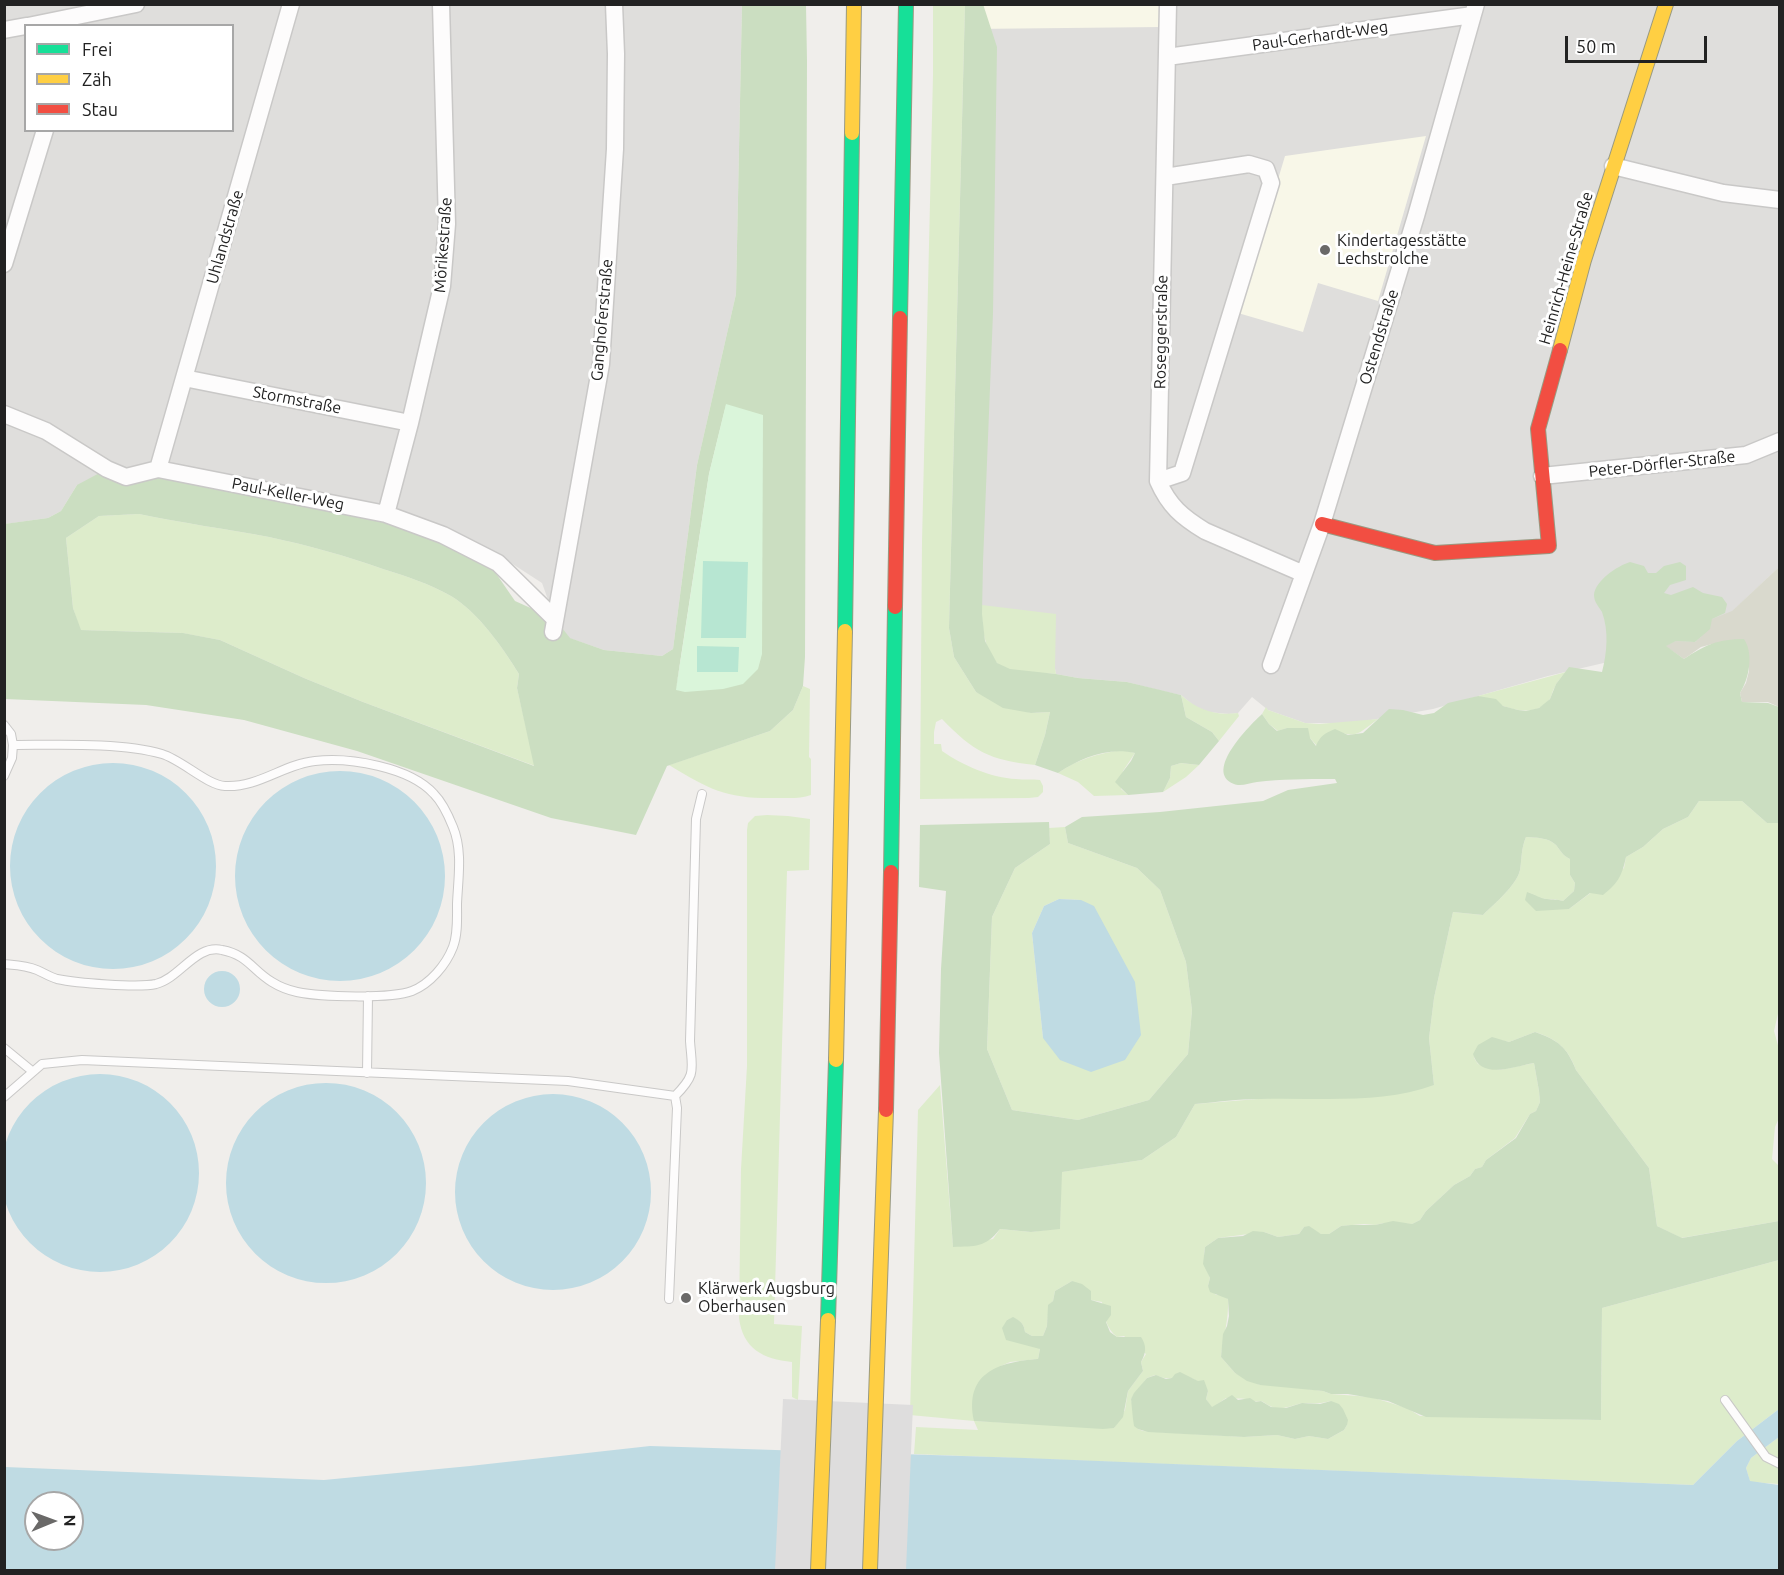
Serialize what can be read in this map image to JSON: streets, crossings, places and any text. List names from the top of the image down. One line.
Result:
{"streets":{"main road":["Heinrich-Heine-Straße"],"street":["Paul-Gerhardt-Weg","Uhlandstraße","Mörikestraße","Ganghoferstraße","Roseggerstraße","Ostendstraße","Stormstraße","Peter-Dörfler-Straße","Paul-Keller-Weg"]},"crossings":[["Paul-Gerhardt-Weg","Roseggerstraße"],["Paul-Gerhardt-Weg","Ostendstraße"],["Uhlandstraße","Stormstraße"],["Uhlandstraße","Paul-Keller-Weg"],["Mörikestraße","Stormstraße"],["Mörikestraße","Paul-Keller-Weg"],["Heinrich-Heine-Straße","Ostendstraße"],["Heinrich-Heine-Straße","Peter-Dörfler-Straße"],["Ganghoferstraße","Paul-Keller-Weg"]],"places":["Kindertagesstätte Lechstrolche","Klärwerk Augsburg Oberhausen"],"legend":["Frei","Zäh","Stau"],"scale_bar":"50 m","north":"right"}
